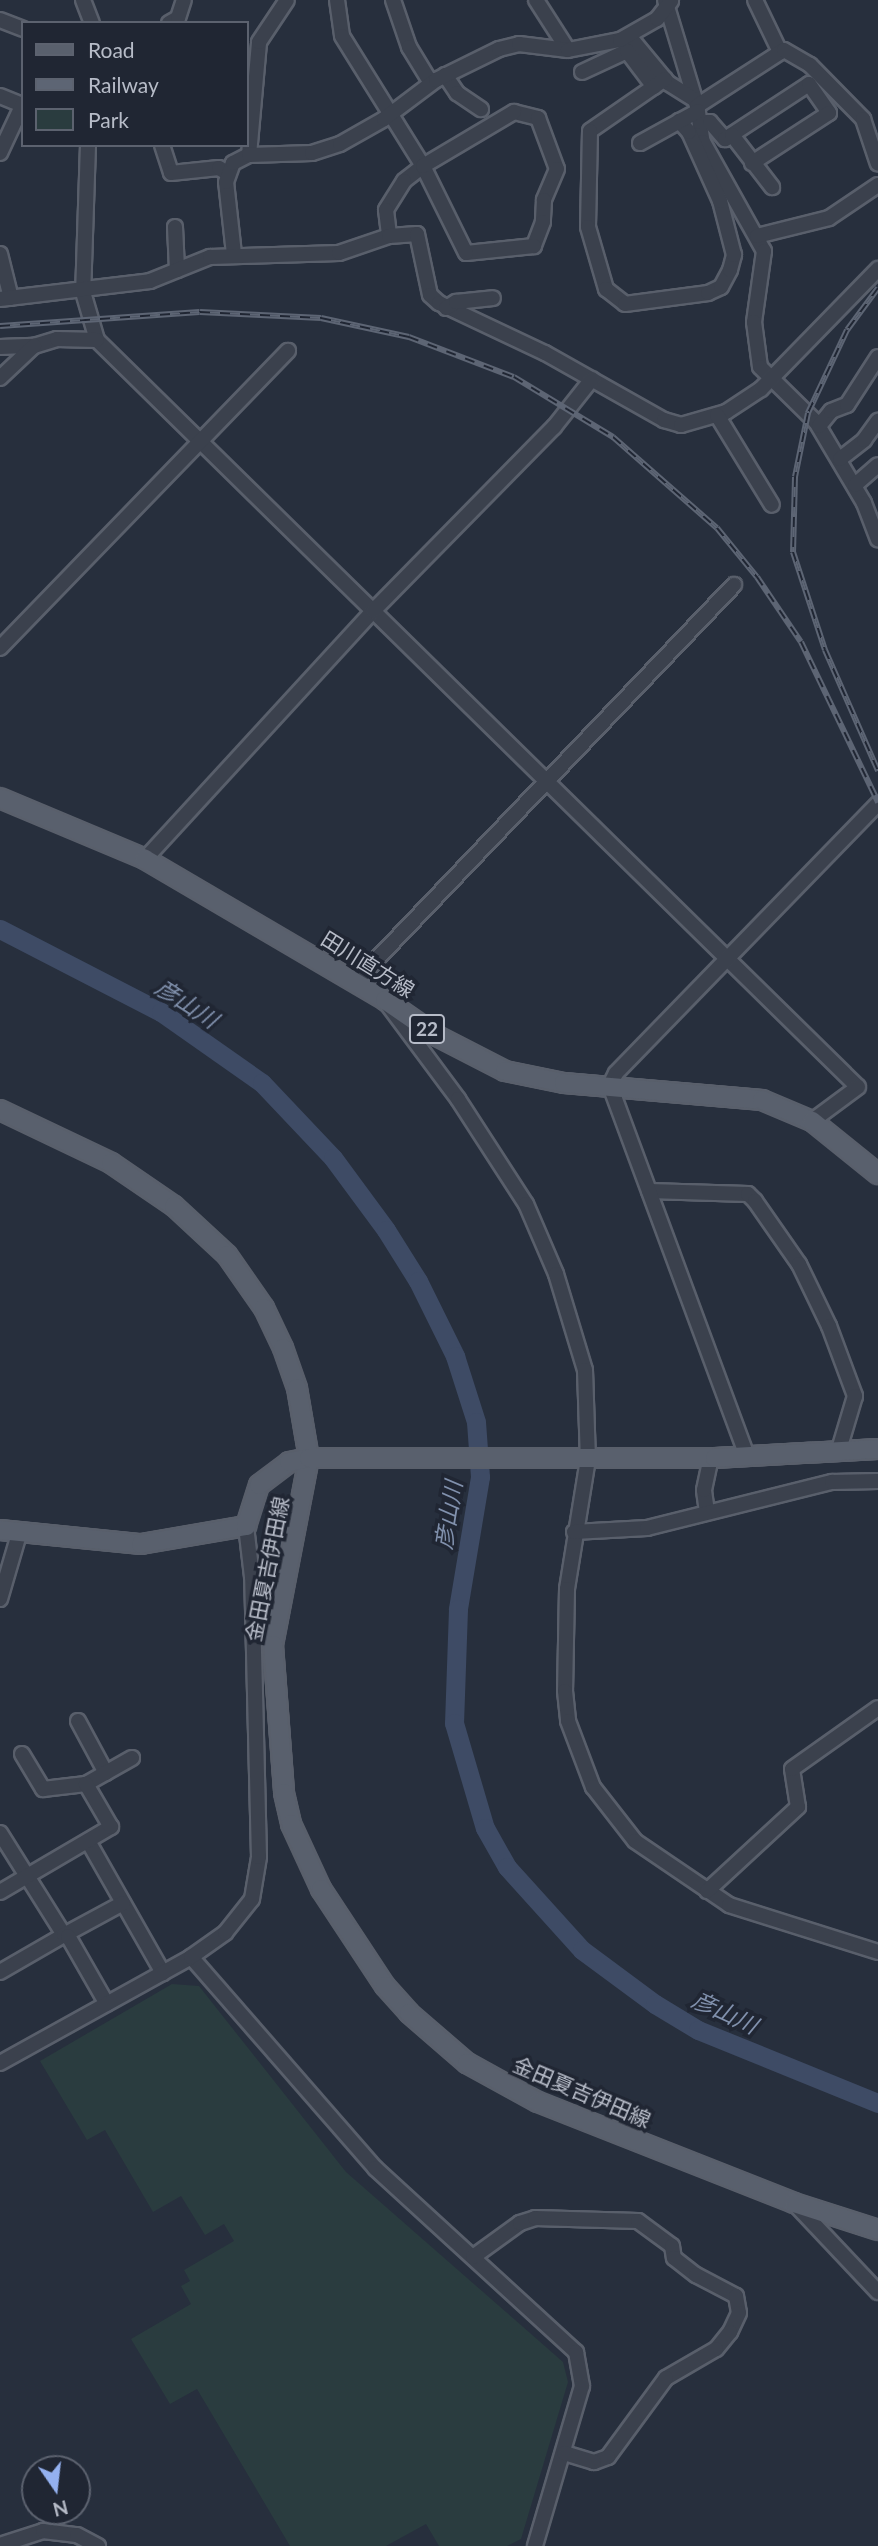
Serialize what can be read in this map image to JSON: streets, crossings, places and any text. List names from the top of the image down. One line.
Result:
{"streets":{"main road":["田川直方線","22","金田夏吉伊田線"]},"water":["彦山川"],"legend":["Road","Railway","Park"],"north":"bottom"}
